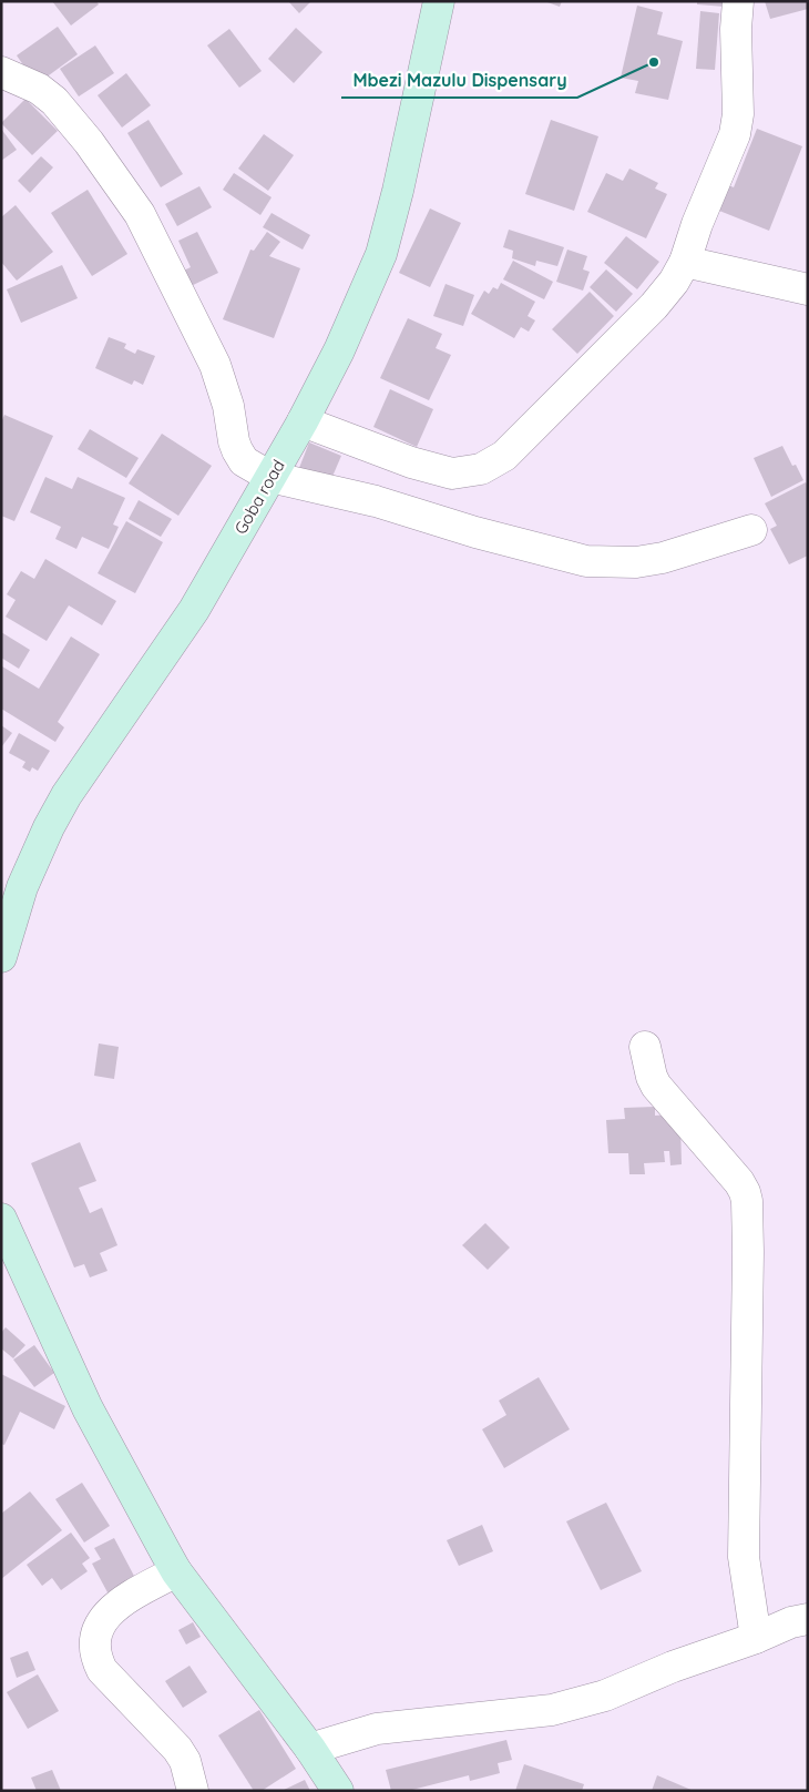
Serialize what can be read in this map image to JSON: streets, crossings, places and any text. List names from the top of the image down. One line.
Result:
{"streets":{"main road":["Goba road"]},"places":["Mbezi Mazulu Dispensary"]}
